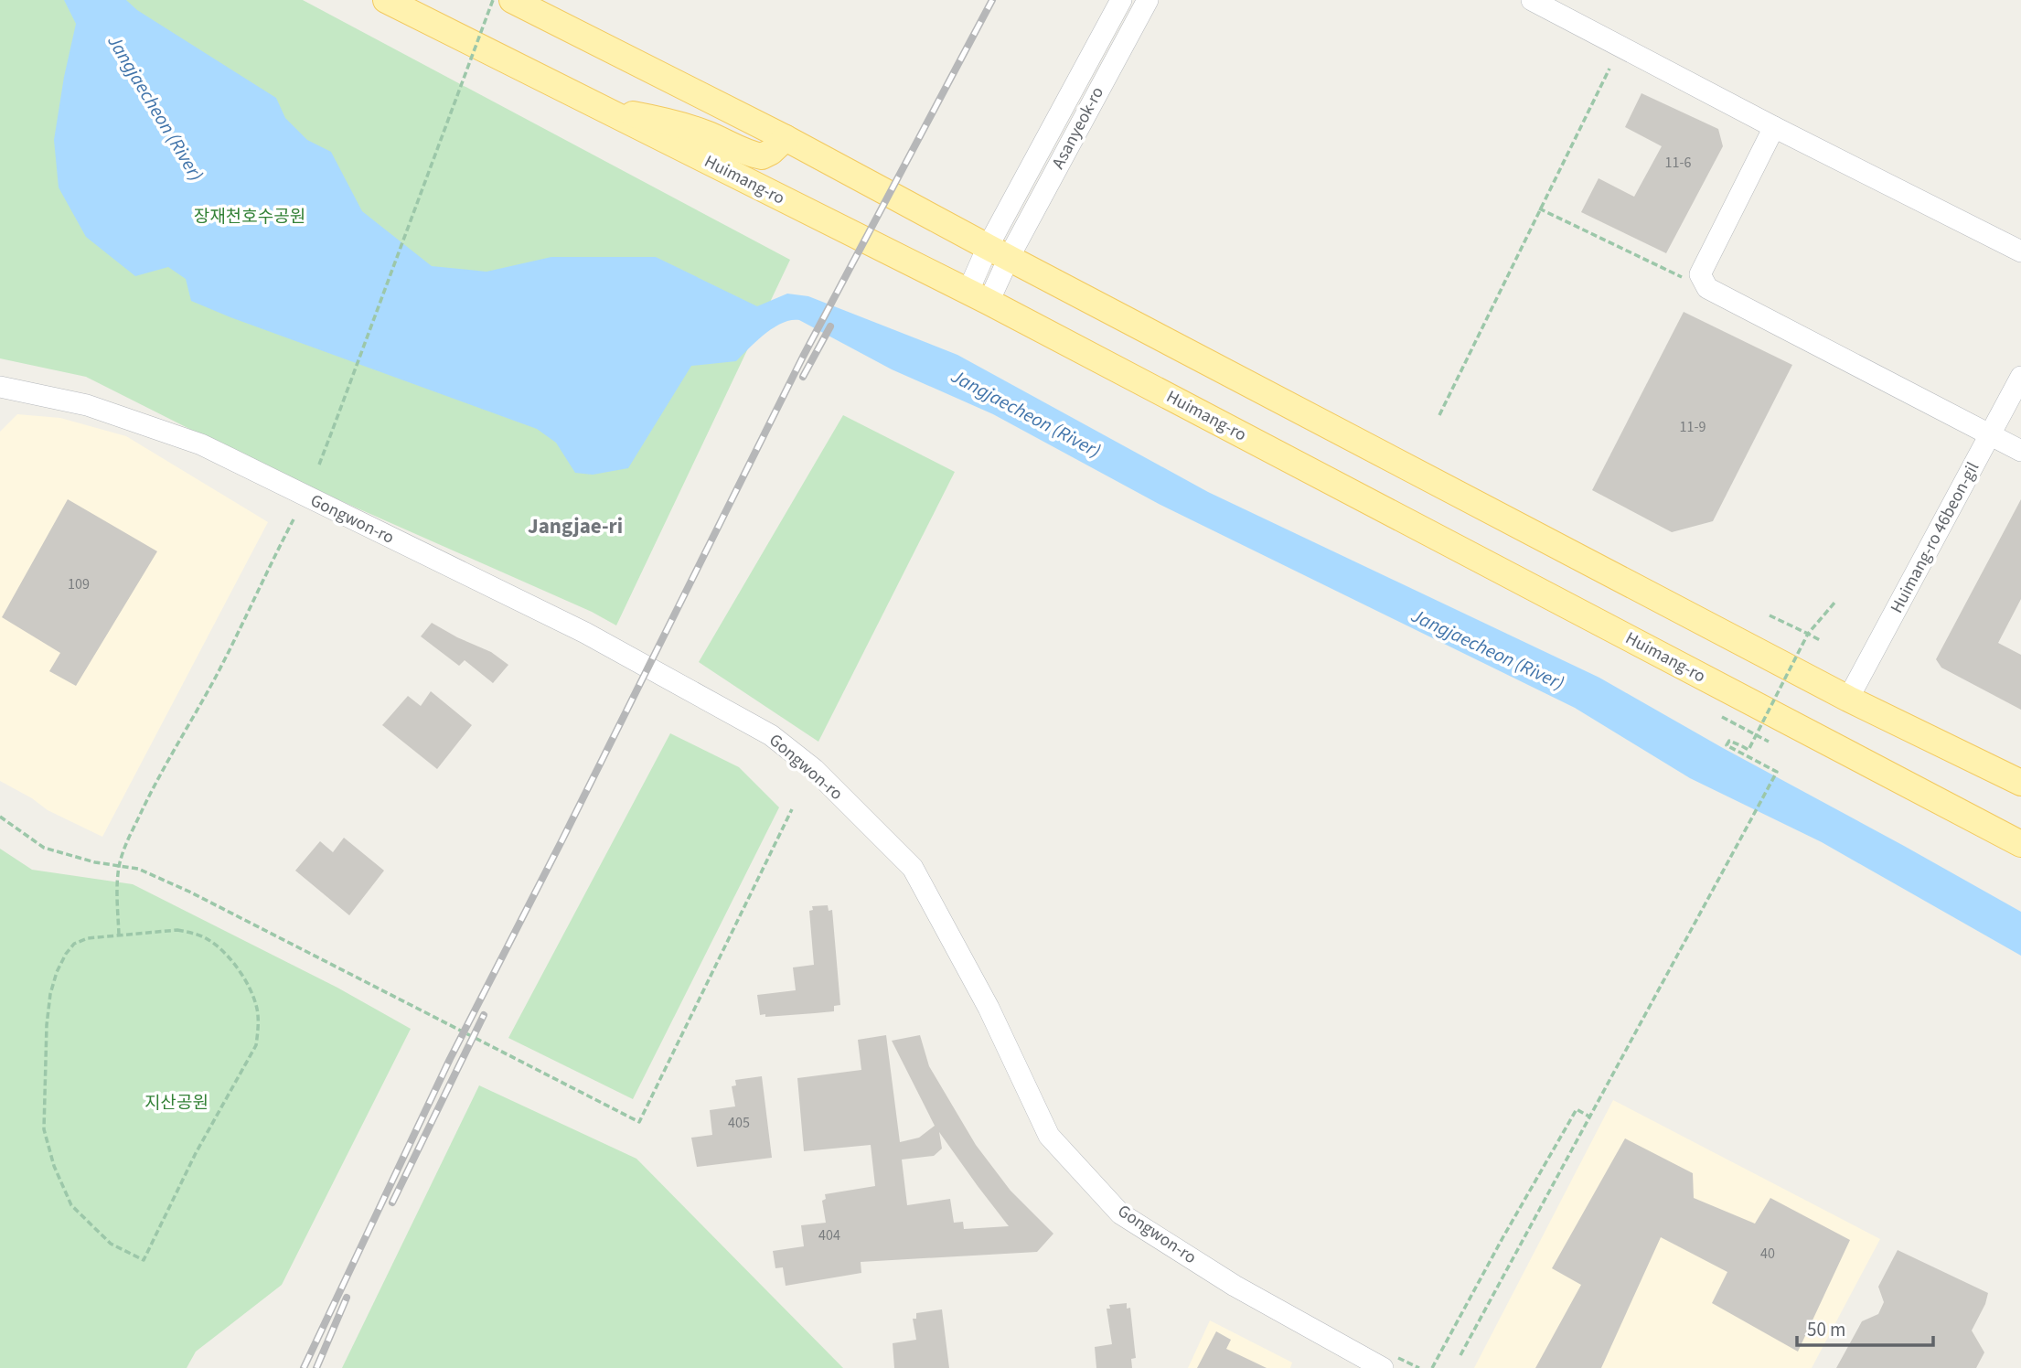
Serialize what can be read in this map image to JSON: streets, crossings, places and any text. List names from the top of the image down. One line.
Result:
{"streets":{"main road":["Huimang-ro"],"street":["Asanyeok-ro","Gongwon-ro","Huimang-ro 46beon-gil"]},"districts":["Jangjae-ri"],"water":["Jangjaecheon (River)"],"parks":["장재천호수공원","지산공원"],"house_numbers":["11-6","11-9","109","405","404","40"],"scale_bar":"50 m"}
